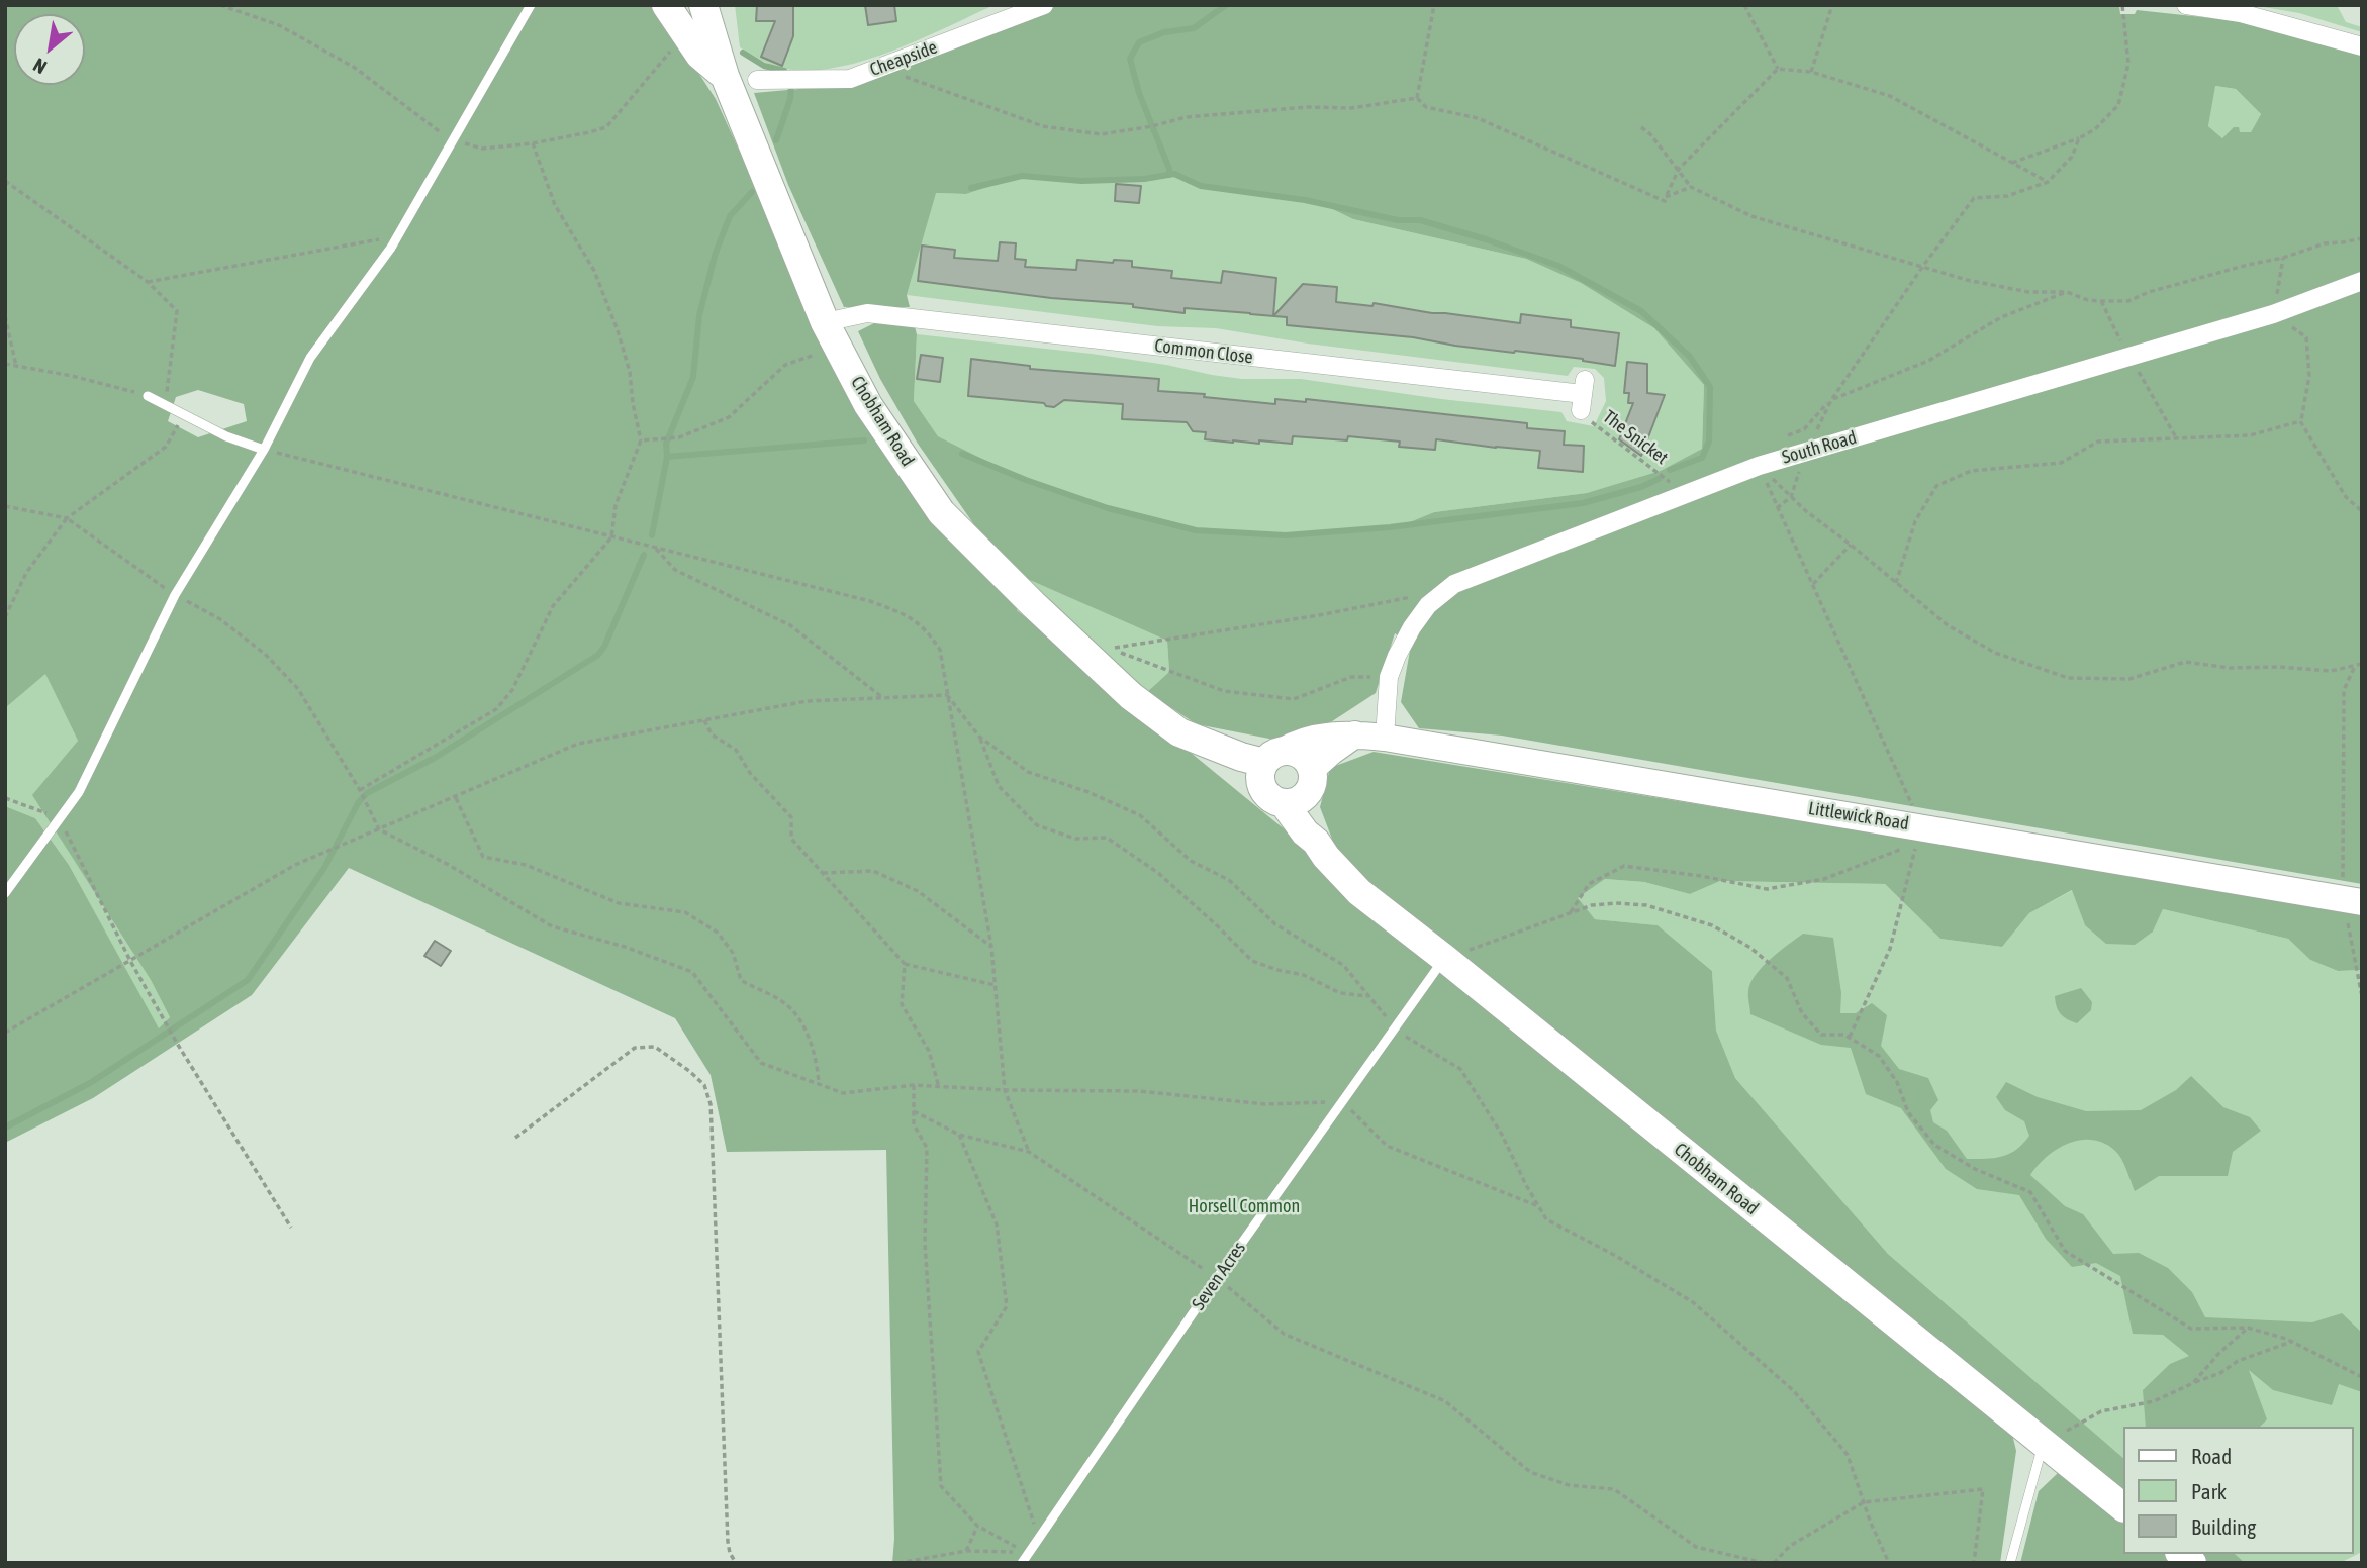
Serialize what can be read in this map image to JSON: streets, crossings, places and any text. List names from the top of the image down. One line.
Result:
{"streets":{"main road":["Chobham Road"],"street":["Cheapside","Common Close","South Road","Littlewick Road"],"lane":["Seven Acres"],"path":["The Snicket"]},"crossings":[["Common Close","Chobham Road"],["Common Close","The Snicket"],["Chobham Road","Littlewick Road"],["Chobham Road","Seven Acres"],["South Road","Littlewick Road"]],"parks":["Horsell Common"],"legend":["Road","Park","Building"],"north":"bottom left"}
